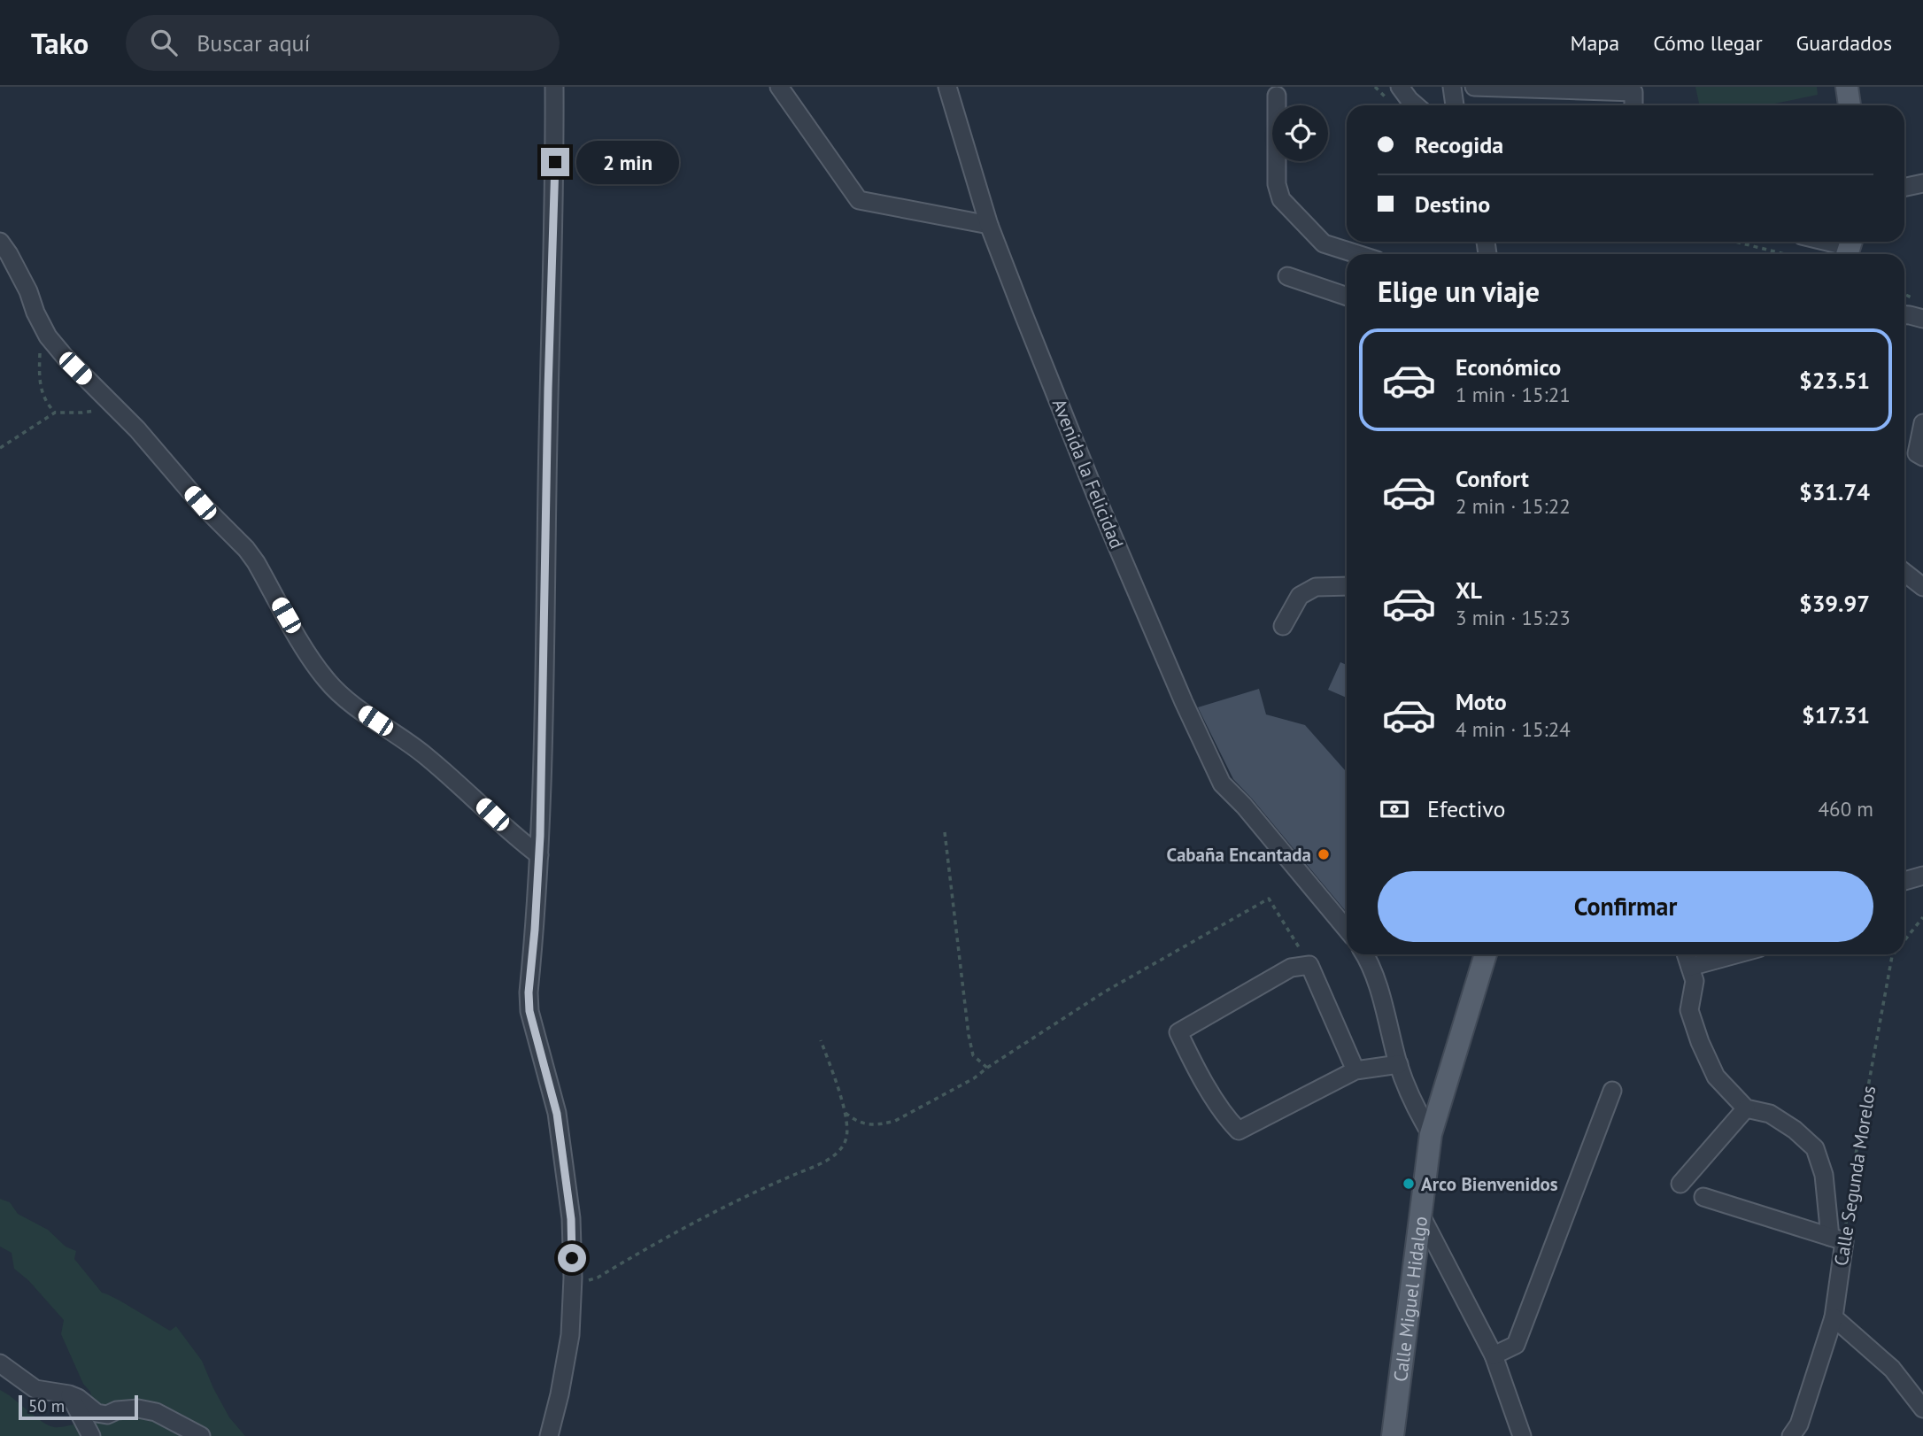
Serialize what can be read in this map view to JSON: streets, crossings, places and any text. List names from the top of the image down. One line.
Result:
{"streets":{"main road":["Calle Miguel Hidalgo"],"street":["Avenida la Felicidad","Calle Segunda Morelos"]},"places":["Cabaña Encantada","Arco Bienvenidos"],"scale_bar":"50 m","page":{"header":"Tako","search":"Buscar aquí","nav":["Mapa","Cómo llegar","Guardados"],"banner":["Recogida","Destino"],"bubble":"2 min","heading":"Elige un viaje","list":[{"name":"Económico","note":"1 min · 15:21","value":"$23.51"},{"name":"Confort","note":"2 min · 15:22","value":"$31.74"},{"name":"XL","note":"3 min · 15:23","value":"$39.97"},{"name":"Moto","note":"4 min · 15:24","value":"$17.31"}],"pay":["Efectivo","460 m"],"buttons":"Confirmar","scale":"50 m"}}
